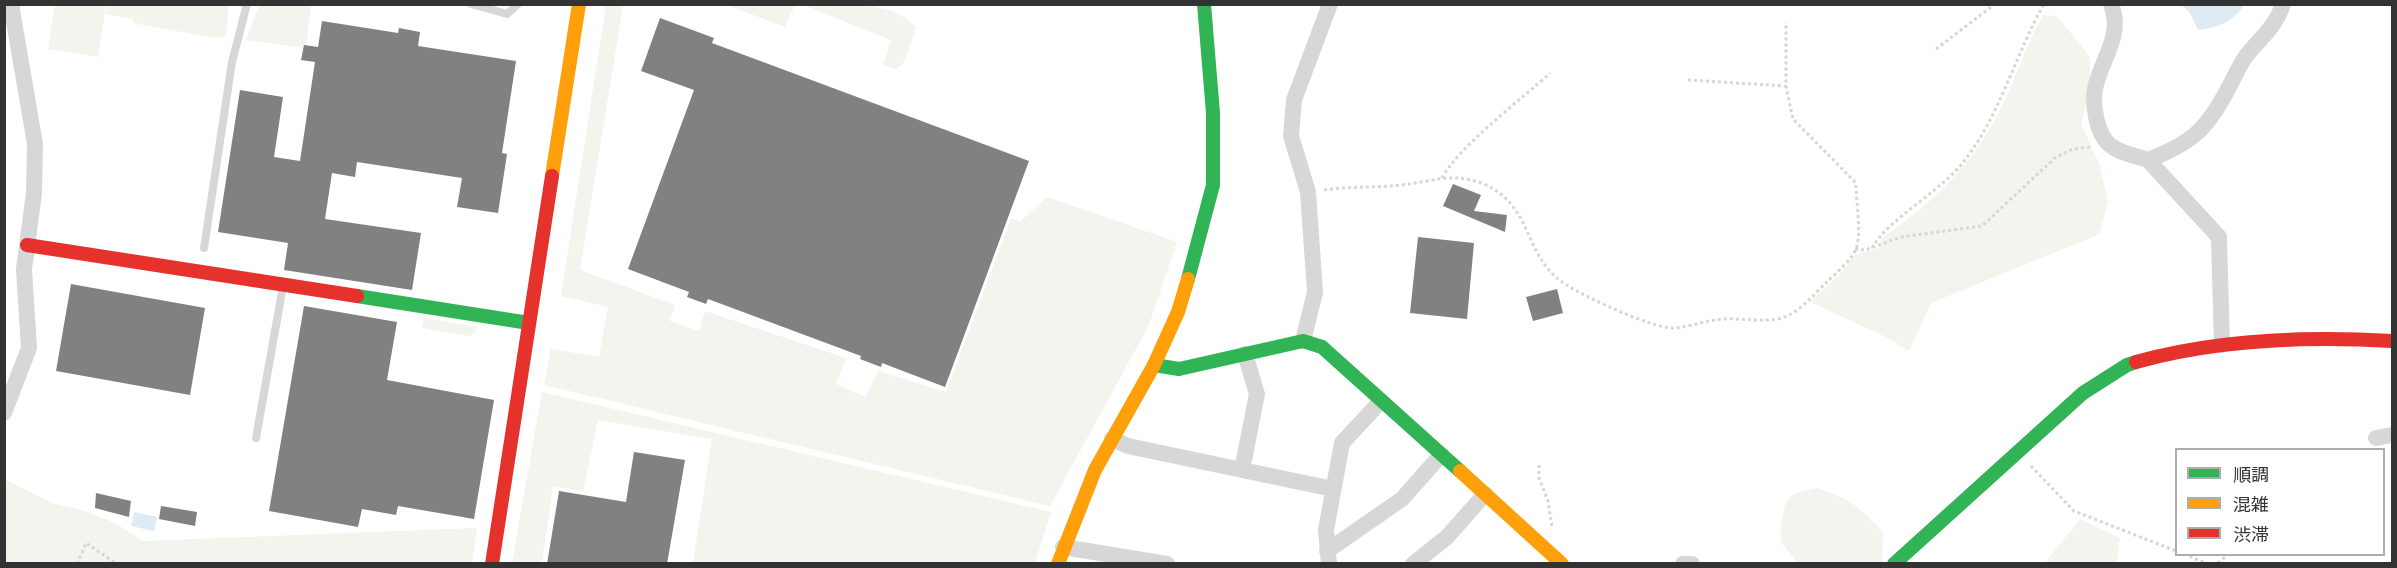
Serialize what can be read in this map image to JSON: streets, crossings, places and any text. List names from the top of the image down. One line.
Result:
{"legend":["順調","混雑","渋滞"]}
